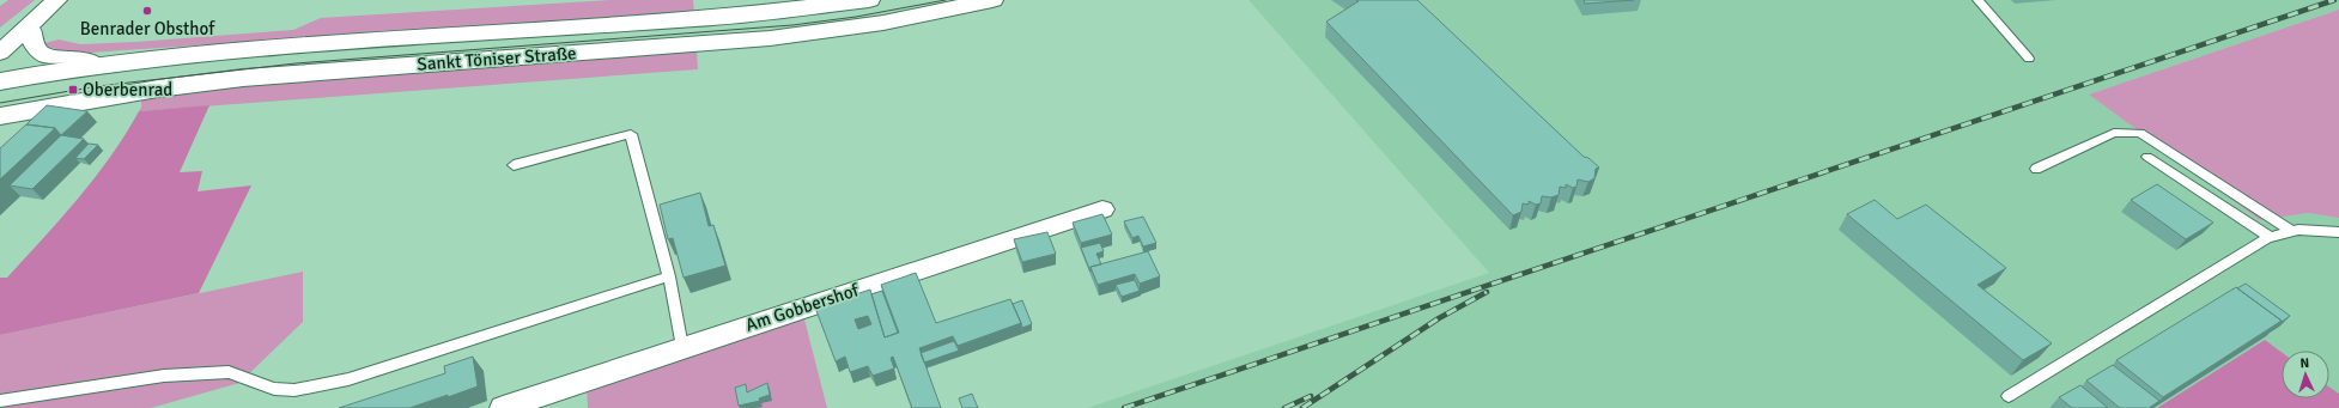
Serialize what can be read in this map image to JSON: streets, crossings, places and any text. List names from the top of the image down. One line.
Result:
{"streets":{"main road":["Sankt Töniser Straße"],"street":["Am Gobbershof"]},"places":{"other":["Benrader Obsthof"],"transit":["Oberbenrad"]},"north":"top"}
